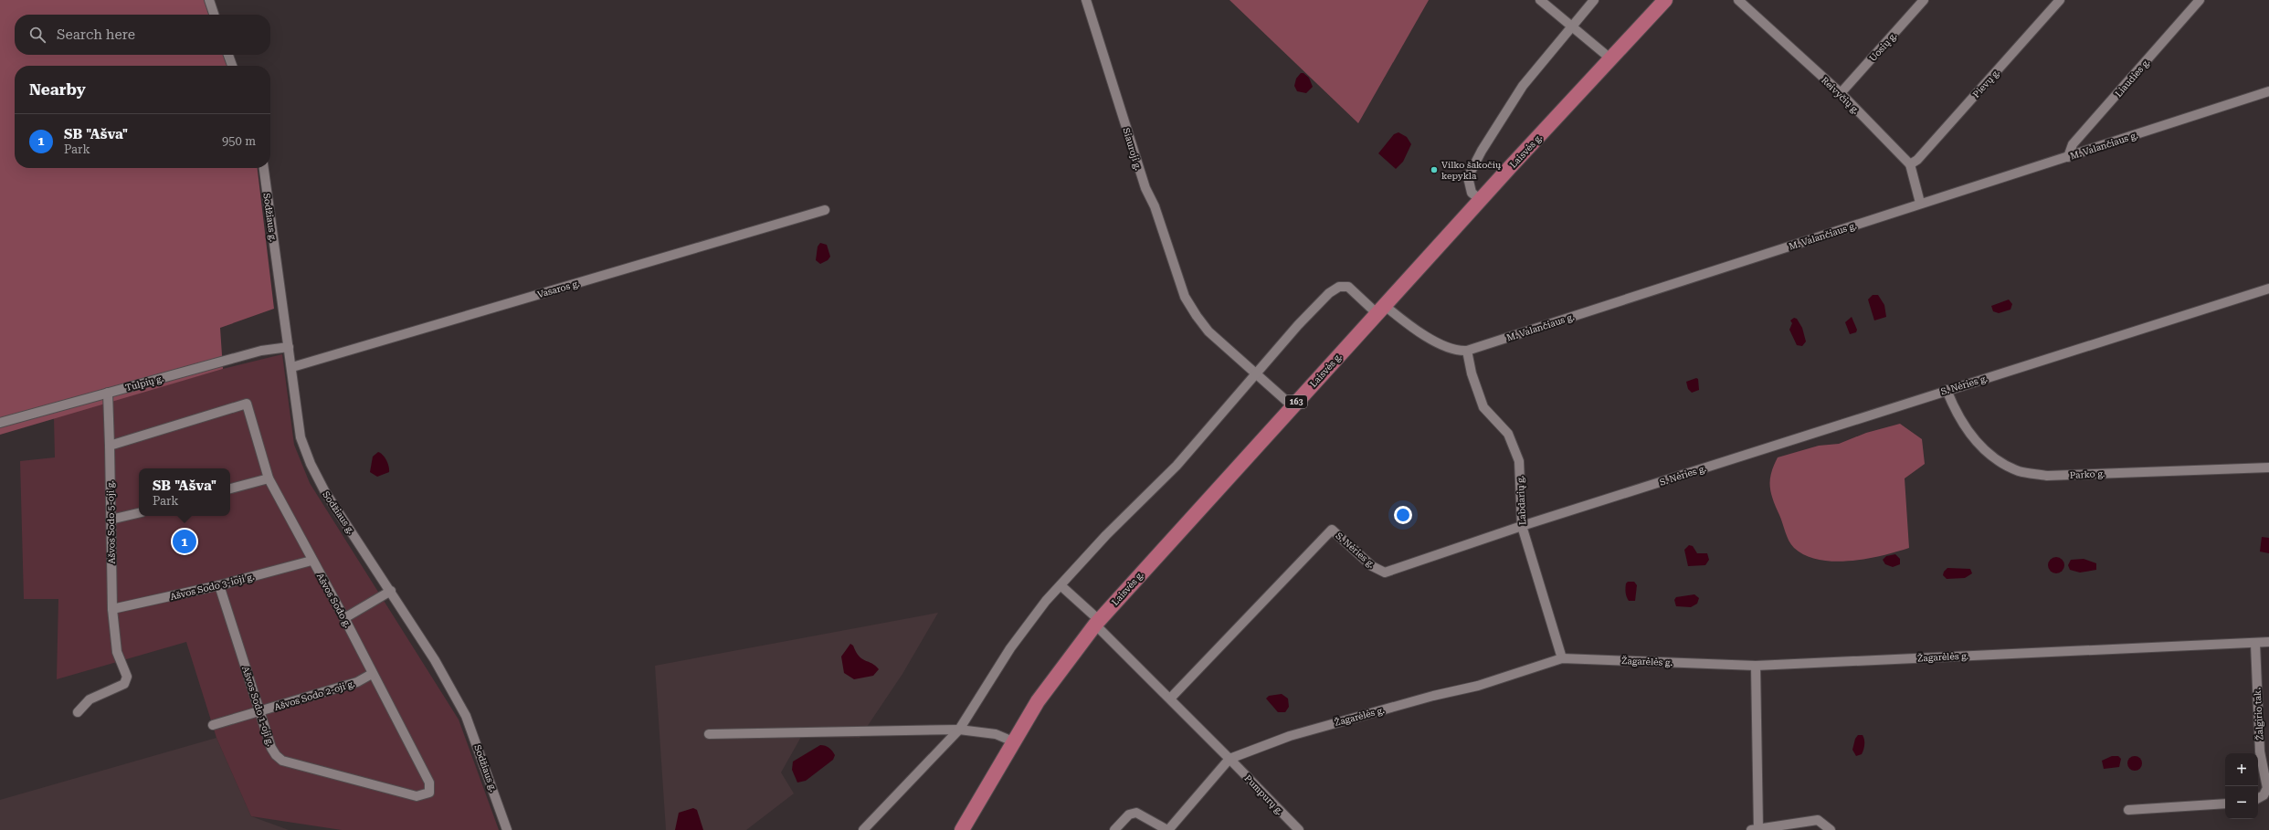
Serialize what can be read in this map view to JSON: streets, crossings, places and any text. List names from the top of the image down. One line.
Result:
{"streets":{"main road":["Laisvės g.","163"],"street":["Uosių g.","Liaudies g.","Pievų g.","Reivyčių g.","M. Valančiaus g.","Siauroji g.","Sodžiaus g.","Vasaros g.","Tulpių g.","S. Nėries g.","Parko g.","Labdarių g.","Ašvos Sodo 5-oji g.","Ašvos Sodo 3-ioji g.","Ašvos Sodo g.","Žagarėlės g.","Ašvos Sodo 2-oji g.","Ašvos Sodo 1-oji g.","Žalgirio tak.","Pumpurų g."]},"crossings":[["Uosių g.","Reivyčių g."],["Liaudies g.","M. Valančiaus g."],["Pievų g.","Reivyčių g."],["Reivyčių g.","M. Valančiaus g."],["M. Valančiaus g.","Siauroji g."],["M. Valančiaus g.","Laisvės g."],["M. Valančiaus g.","Labdarių g."],["Siauroji g.","Laisvės g."],["Sodžiaus g.","Vasaros g."],["Sodžiaus g.","Tulpių g."],["Tulpių g.","Ašvos Sodo 5-oji g."],["S. Nėries g.","Parko g."],["S. Nėries g.","Labdarių g."],["Labdarių g.","Žagarėlės g."],["Ašvos Sodo 5-oji g.","Ašvos Sodo 3-ioji g."],["Ašvos Sodo 5-oji g.","Ašvos Sodo g."],["Ašvos Sodo 3-ioji g.","Ašvos Sodo g."],["Ašvos Sodo 3-ioji g.","Ašvos Sodo 1-oji g."],["Ašvos Sodo g.","Ašvos Sodo 2-oji g."],["Ašvos Sodo g.","Ašvos Sodo 1-oji g."],["Žagarėlės g.","Žalgirio tak."],["Žagarėlės g.","Pumpurų g."],["Ašvos Sodo 2-oji g.","Ašvos Sodo 1-oji g."]],"places":["Vilko šakočių kepykla"],"page":{"search":"Search here","heading":"Nearby","list":[{"mark":"1","name":"SB \"Ašva\"","note":"Park","value":"950 m"}],"popup":["SB \"Ašva\"","Park"],"pins":"1","map_buttons":["+","−"]}}
